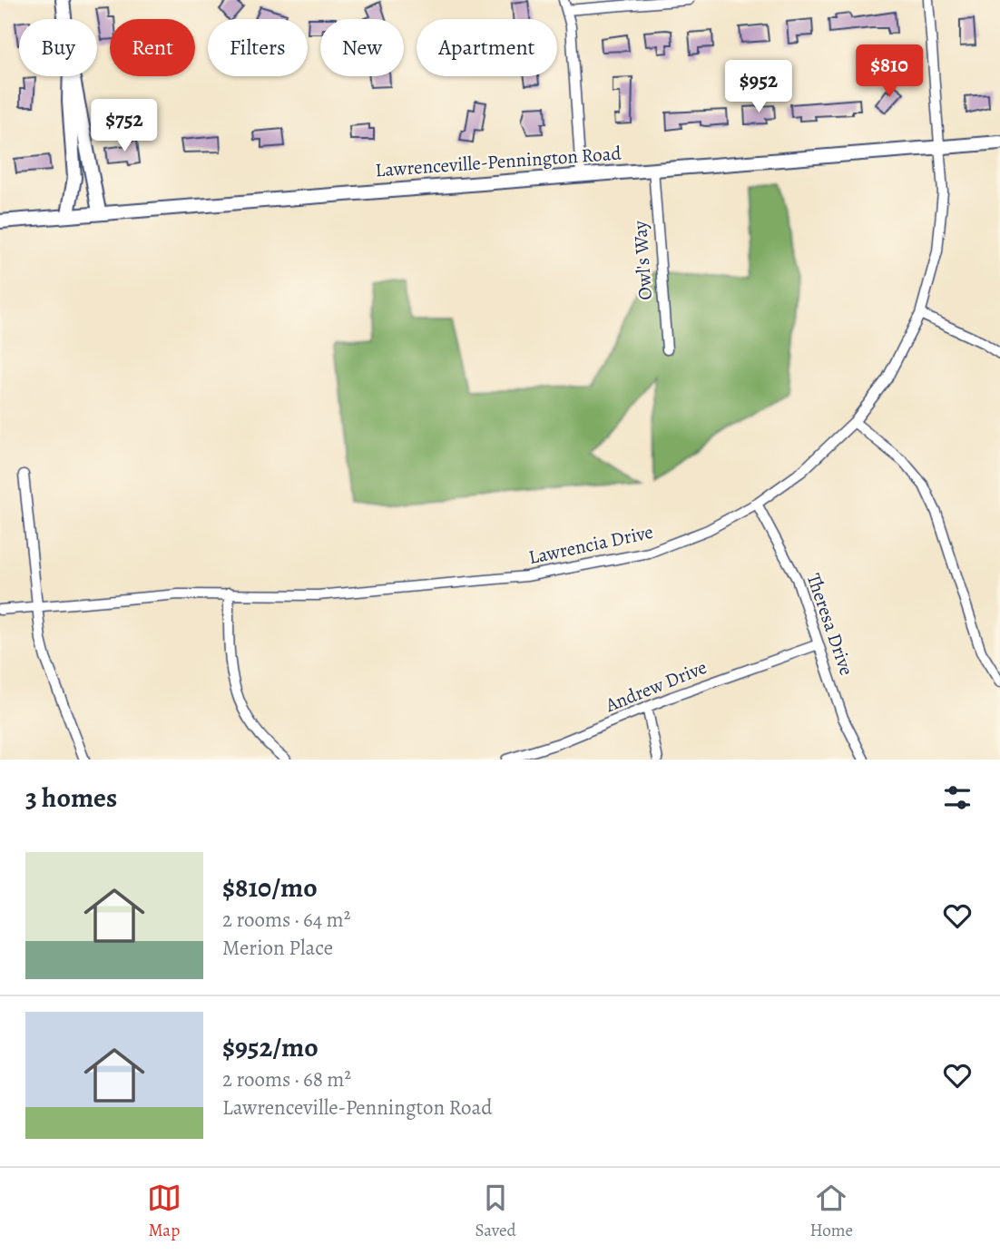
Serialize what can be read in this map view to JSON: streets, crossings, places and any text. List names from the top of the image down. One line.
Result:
{"streets":{"street":["Lawrenceville-Pennington Road","Owl's Way","Lawrencia Drive","Theresa Drive","Andrew Drive"]},"crossings":[["Lawrenceville-Pennington Road","Owl's Way"],["Lawrenceville-Pennington Road","Lawrencia Drive"],["Lawrencia Drive","Theresa Drive"],["Theresa Drive","Andrew Drive"]],"page":{"chip":["Buy","Rent","Filters","New","Apartment"],"price":["$810","$952","$752"],"heading":"3 homes","list":[{"name":"$810/mo","note":"2 rooms · 64 m² · Merion Place"},{"name":"$952/mo","note":"2 rooms · 68 m² · Lawrenceville-Pennington Road"}],"tabs":["Map","Saved","Home"]}}
